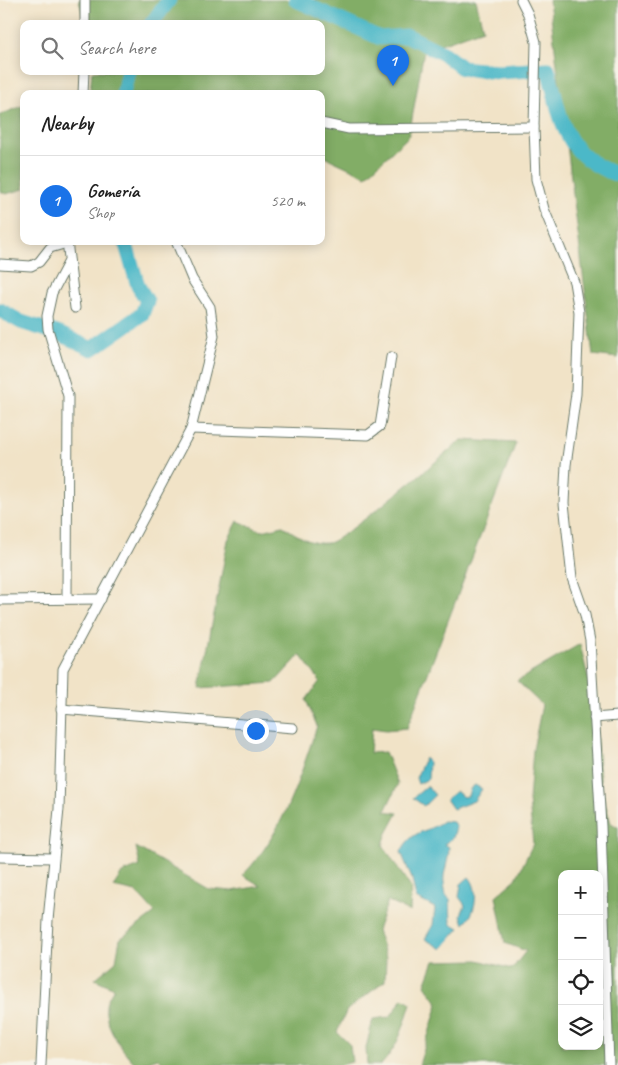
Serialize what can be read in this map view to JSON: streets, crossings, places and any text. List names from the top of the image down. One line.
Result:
{"page":{"search":"Search here","pins":"1","heading":"Nearby","list":[{"mark":"1","name":"Gomería","note":"Shop","value":"520 m"}],"map_buttons":["+","−"]}}
